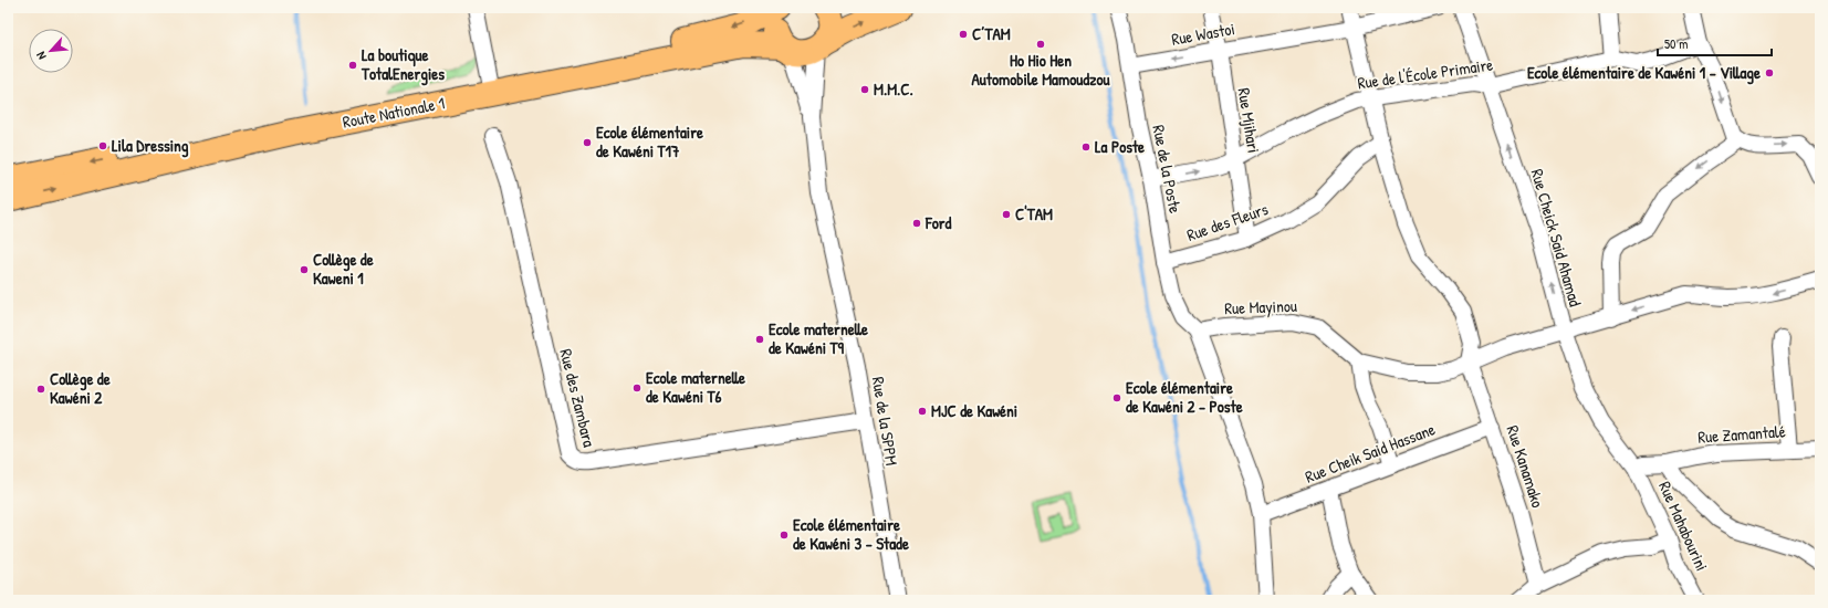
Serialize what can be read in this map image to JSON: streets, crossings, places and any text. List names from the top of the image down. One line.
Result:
{"streets":{"main road":["Route Nationale 1"],"street":["Rue Wastoi","Rue de l'École Primaire","Rue Mjihari","Rue de la Poste","Rue des Fleurs","Rue Cheick Said Ahamad","Rue Mayinou","Rue des Zambara","Rue de la SPPM","Rue Zamantalé","Rue Cheik Said Hassane","Rue Kanamako","Rue Mahabourini"]},"crossings":[["Rue Wastoi","Rue Mjihari"],["Rue Wastoi","Rue de la Poste"],["Rue de l'École Primaire","Rue Mjihari"],["Rue de l'École Primaire","Rue de la Poste"],["Rue de l'École Primaire","Rue Cheick Said Ahamad"],["Rue Mjihari","Rue des Fleurs"],["Rue de la Poste","Rue des Fleurs"],["Rue de la Poste","Rue Mayinou"],["Rue Cheick Said Ahamad","Rue Mayinou"],["Rue Cheick Said Ahamad","Rue Zamantalé"],["Rue Cheick Said Ahamad","Rue Mahabourini"],["Rue Mayinou","Rue Kanamako"],["Rue des Zambara","Rue de la SPPM"],["Rue Zamantalé","Rue Mahabourini"],["Rue Cheik Said Hassane","Rue Kanamako"]],"places":["C’TAM","Ho Hio Hen Automobile Mamoudzou","La boutique TotalEnergies","Ecole élémentaire de Kawéni 1 - Village","M.M.C.","Ecole élémentaire de Kawéni T17","Lila Dressing","La Poste","C'TAM","Ford","Collège de Kaweni 1","Ecole maternelle de Kawéni T9","Ecole maternelle de Kawéni T6","Collège de Kawéni 2","Ecole élémentaire de Kawéni 2 - Poste","MJC de Kawéni","Ecole élémentaire de Kawéni 3 - Stade"],"scale_bar":"50 m","north":"bottom left"}
